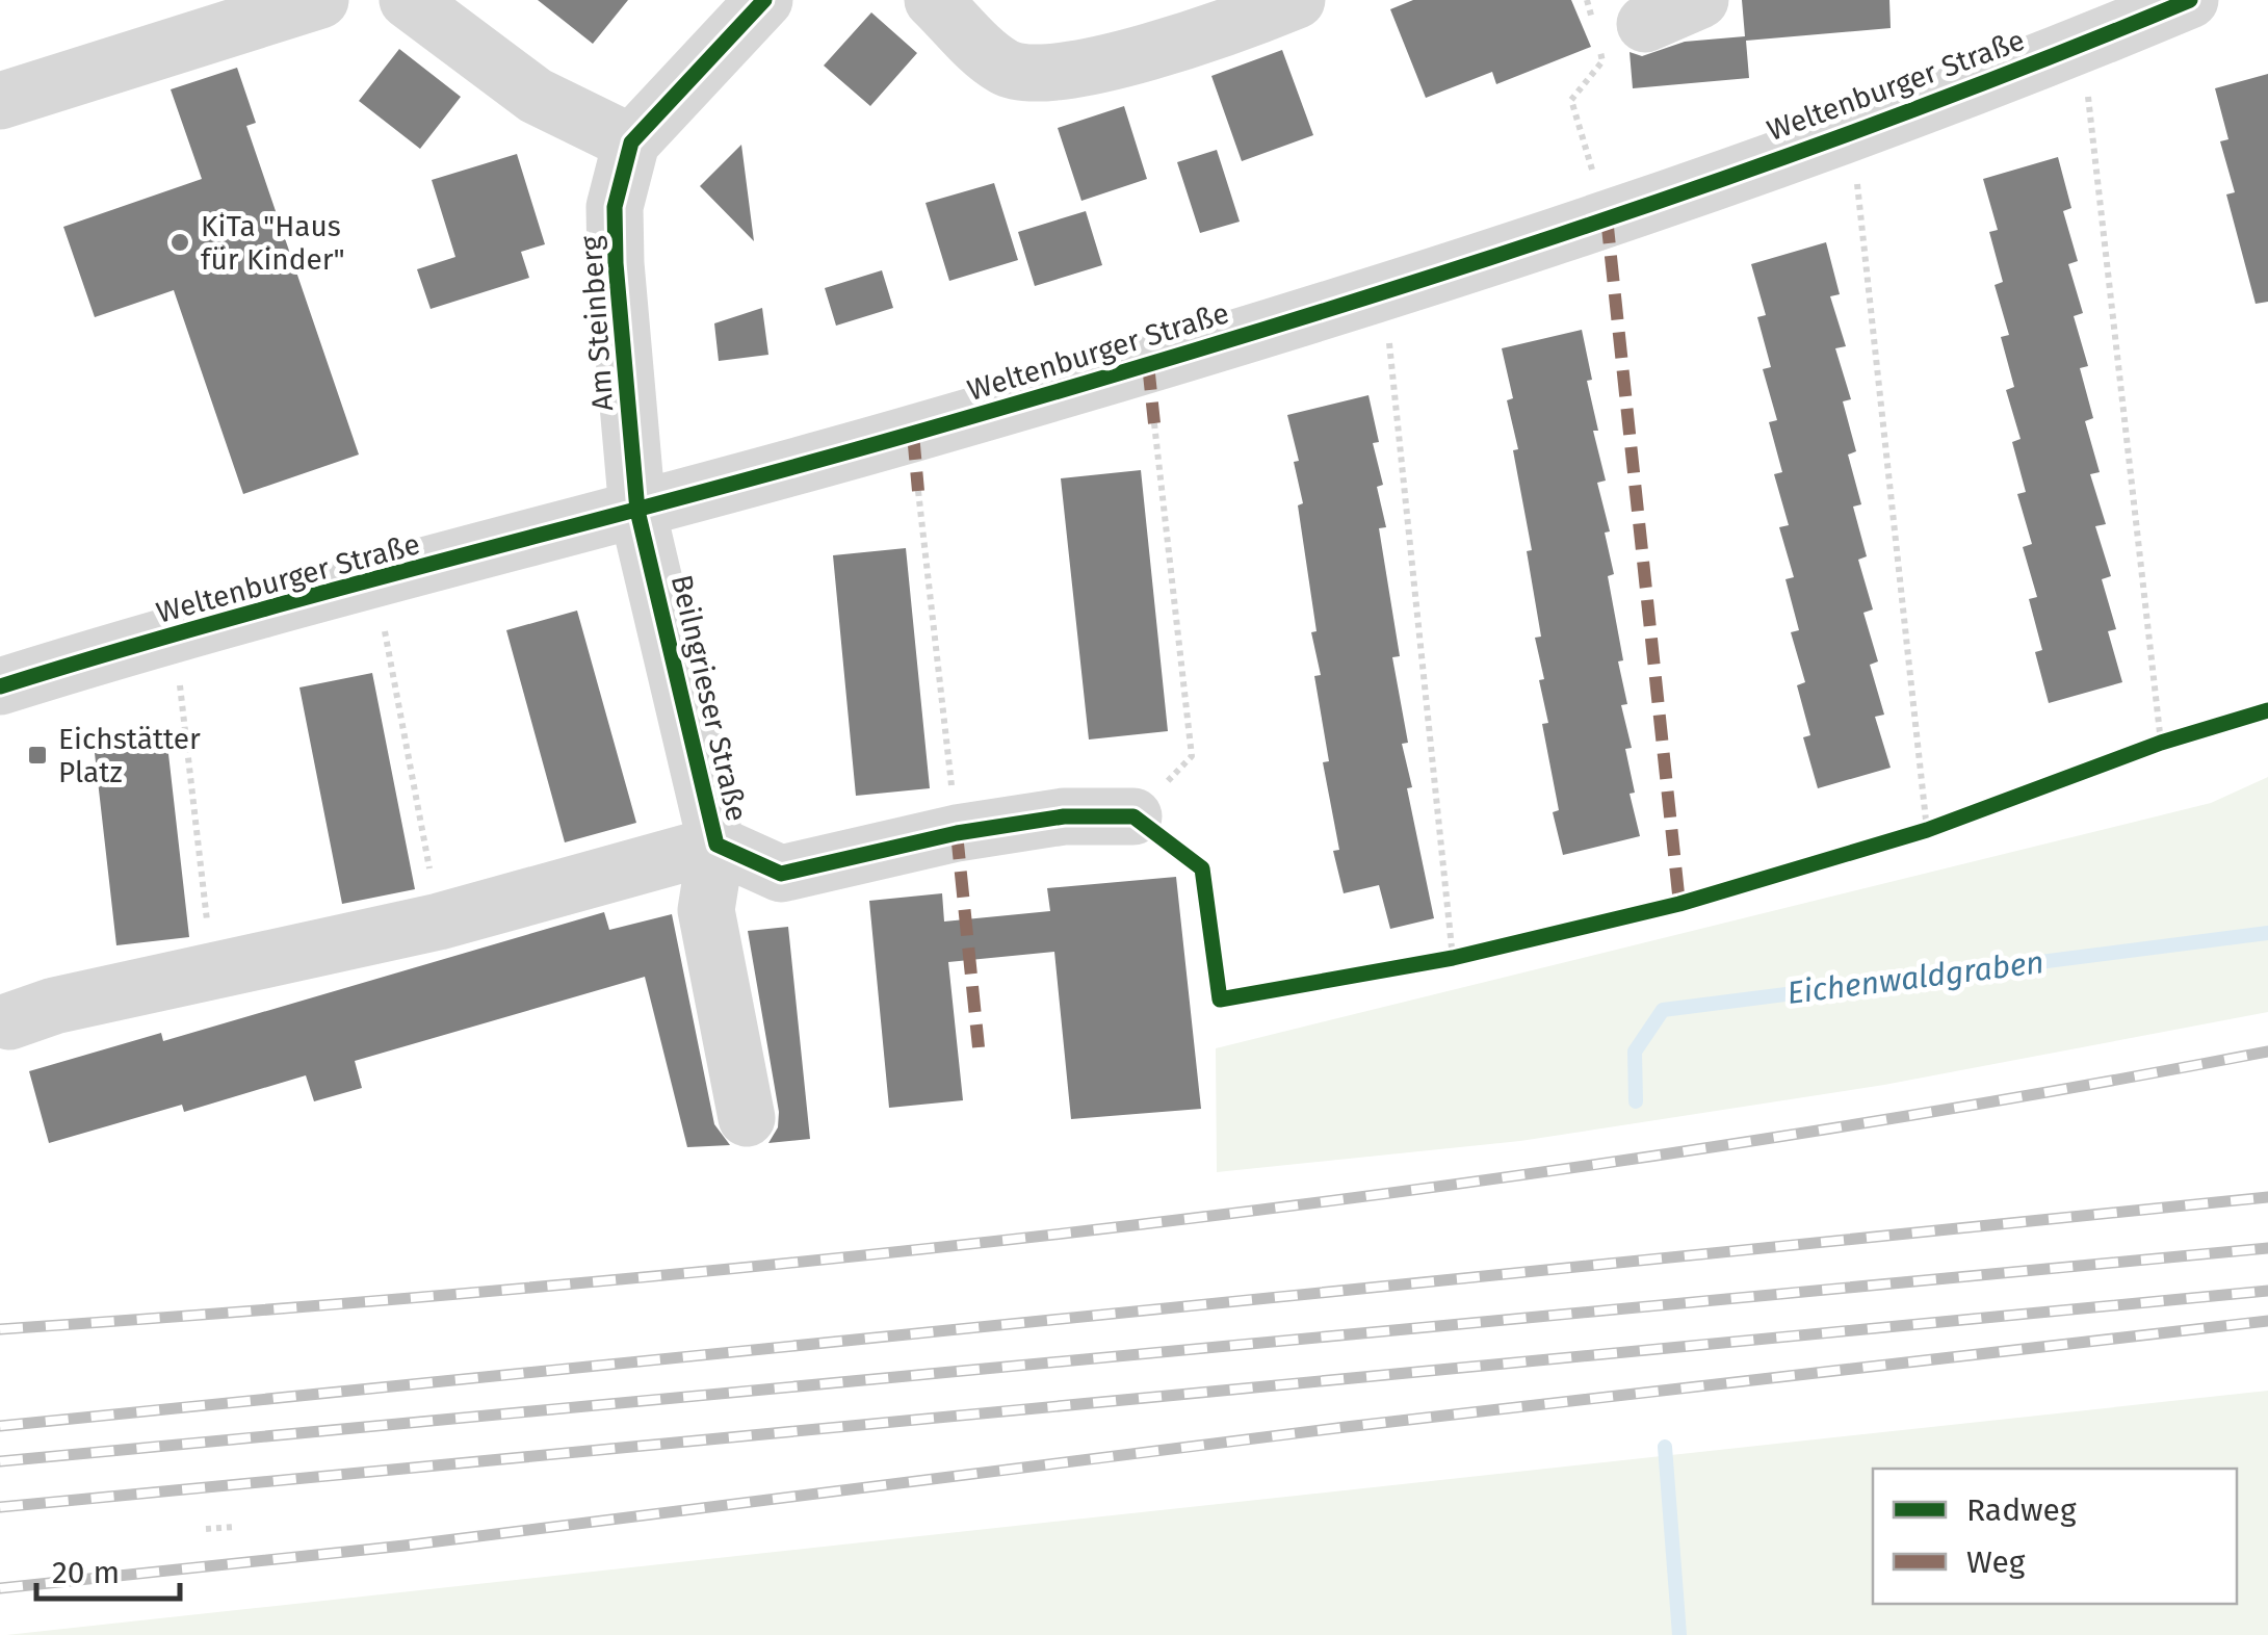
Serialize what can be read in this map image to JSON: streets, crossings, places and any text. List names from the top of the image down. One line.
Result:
{"streets":{"street":["Weltenburger Straße","Am Steinberg","Beilngrieser Straße"]},"crossings":[["Weltenburger Straße","Am Steinberg"],["Weltenburger Straße","Beilngrieser Straße"],["Am Steinberg","Beilngrieser Straße"]],"water":["Eichenwaldgraben"],"places":{"other":["KiTa \"Haus für Kinder\""],"transit":["Eichstätter Platz"]},"legend":["Radweg","Weg"],"scale_bar":"20 m"}
